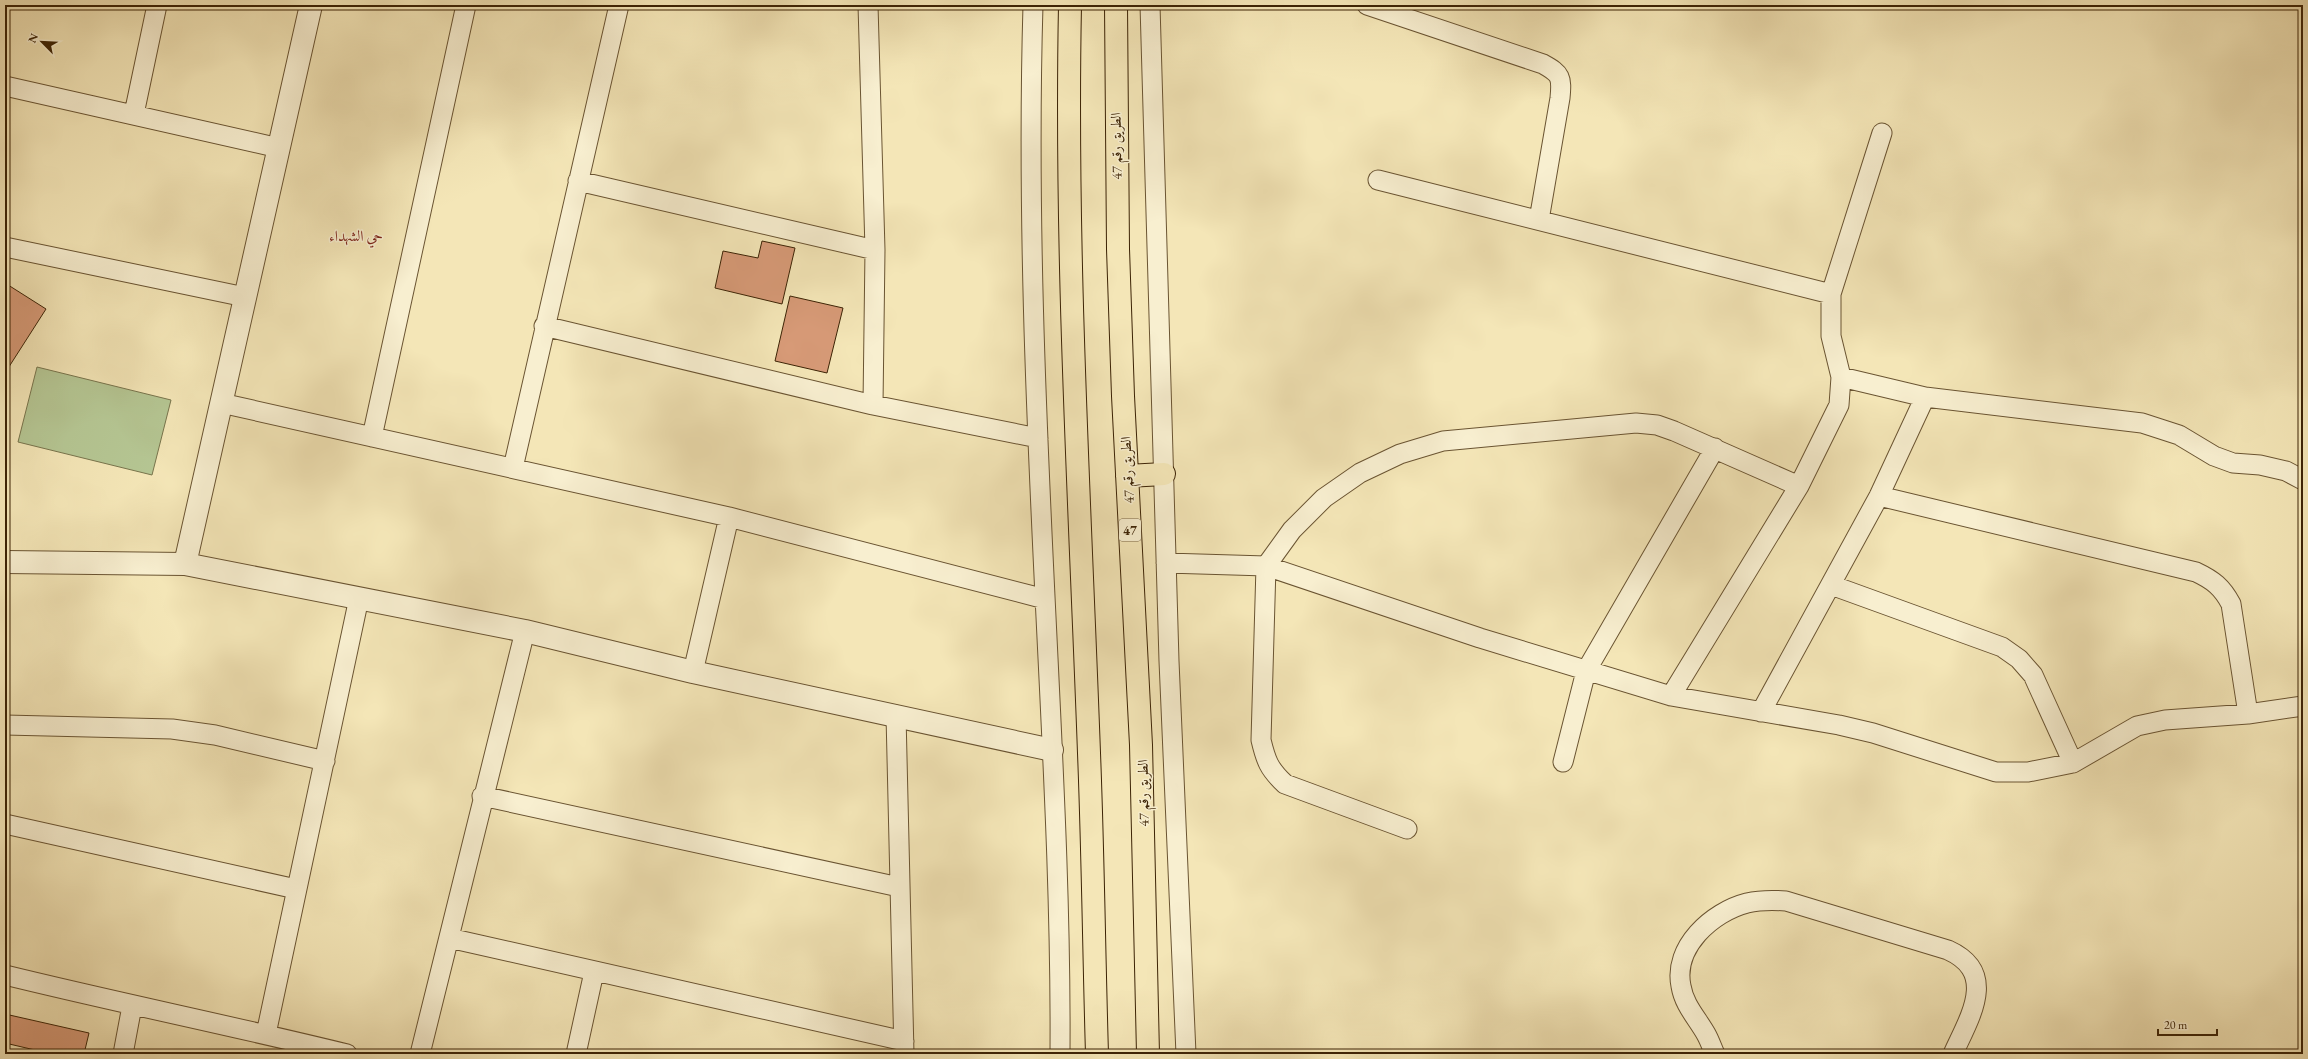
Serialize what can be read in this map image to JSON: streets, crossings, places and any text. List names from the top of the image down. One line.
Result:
{"streets":{"highway":["الطريق رقم 47","47"]},"districts":["حي الشهداء"],"scale_bar":"20 m","north":"top left"}
